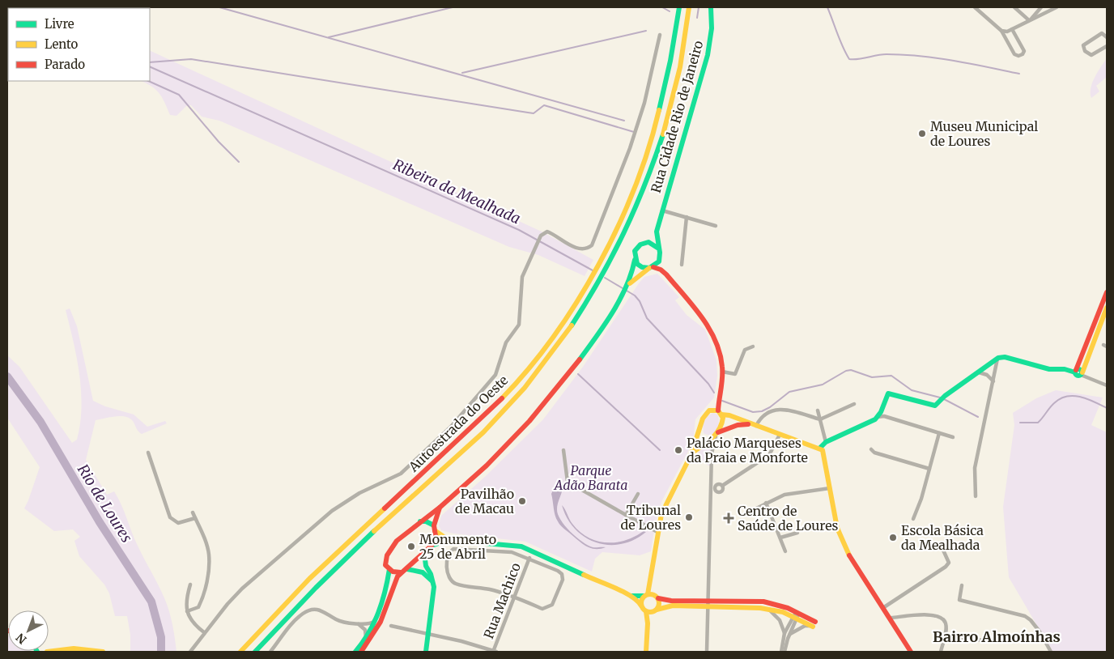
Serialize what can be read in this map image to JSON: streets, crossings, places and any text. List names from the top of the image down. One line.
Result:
{"streets":{"main road":["Rua Cidade Rio de Janeiro","Autoestrada do Oeste"],"street":["Rua Machico"]},"districts":["Bairro Almoínhas"],"water":["Ribeira da Mealhada","Rio de Loures"],"parks":["Parque Adão Barata"],"places":{"other":["Museu Municipal de Loures","Palácio Marqueses da Praia e Monforte","Pavilhão de Macau","Tribunal de Loures","Escola Básica da Mealhada","Monumento 25 de Abril"],"health":["Centro de Saúde de Loures"]},"legend":["Livre","Lento","Parado"],"north":"bottom left"}
